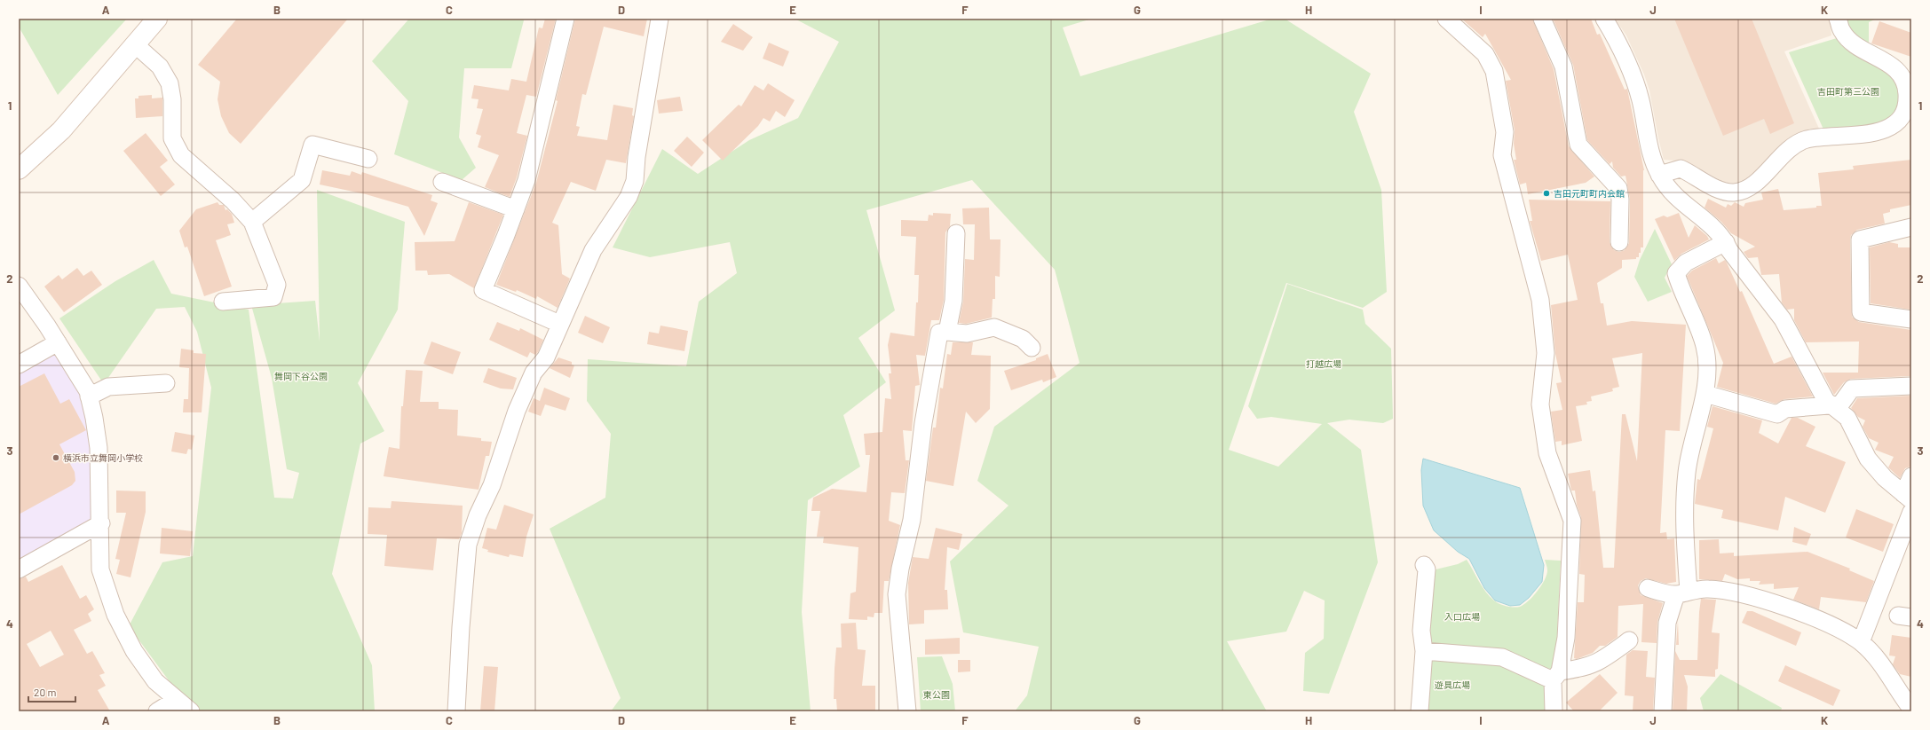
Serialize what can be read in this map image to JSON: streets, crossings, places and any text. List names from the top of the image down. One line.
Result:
{"parks":["吉田町第三公園","打越広場","舞岡下谷公園","入口広場","遊具広場","東公園"],"places":["吉田元町町内会館","横浜市立舞岡小学校"],"scale_bar":"20 m","grid":{"columns":["A","B","C","D","E","F","G","H","I","J","K"],"rows":["1","2","3","4"]}}
